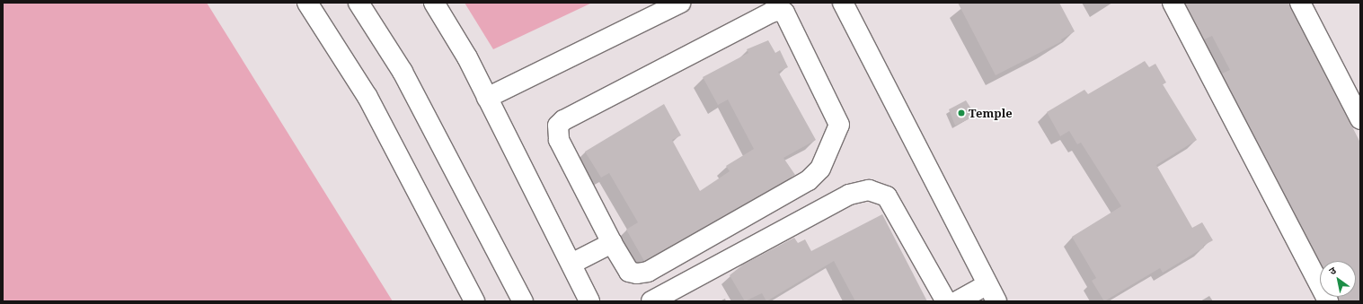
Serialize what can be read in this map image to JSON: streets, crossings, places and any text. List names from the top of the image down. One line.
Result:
{"places":["Temple"],"north":"top left"}
